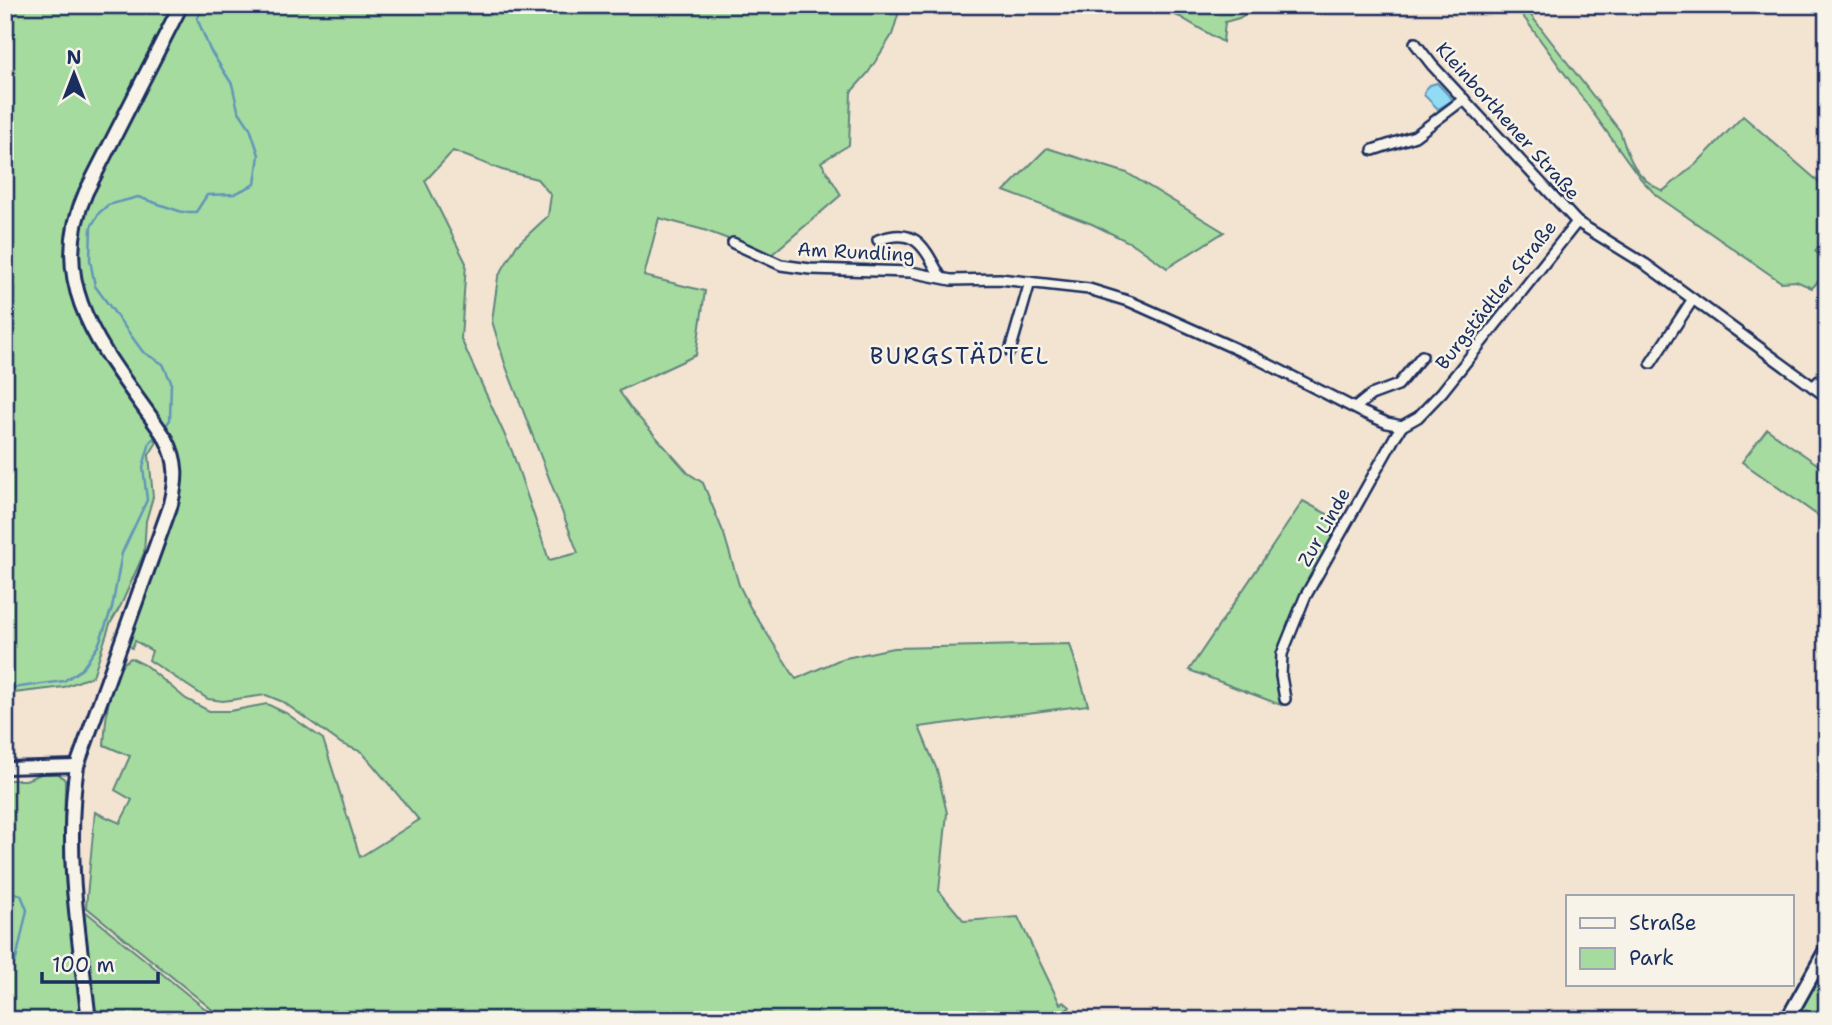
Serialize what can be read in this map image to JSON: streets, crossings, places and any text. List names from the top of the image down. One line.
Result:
{"streets":{"street":["Kleinborthener Straße","Am Rundling","Burgstädtler Straße","Zur Linde"]},"crossings":[["Kleinborthener Straße","Burgstädtler Straße"],["Burgstädtler Straße","Zur Linde"]],"districts":["BURGSTÄDTEL"],"legend":["Straße","Park"],"scale_bar":"100 m","north":"top"}
